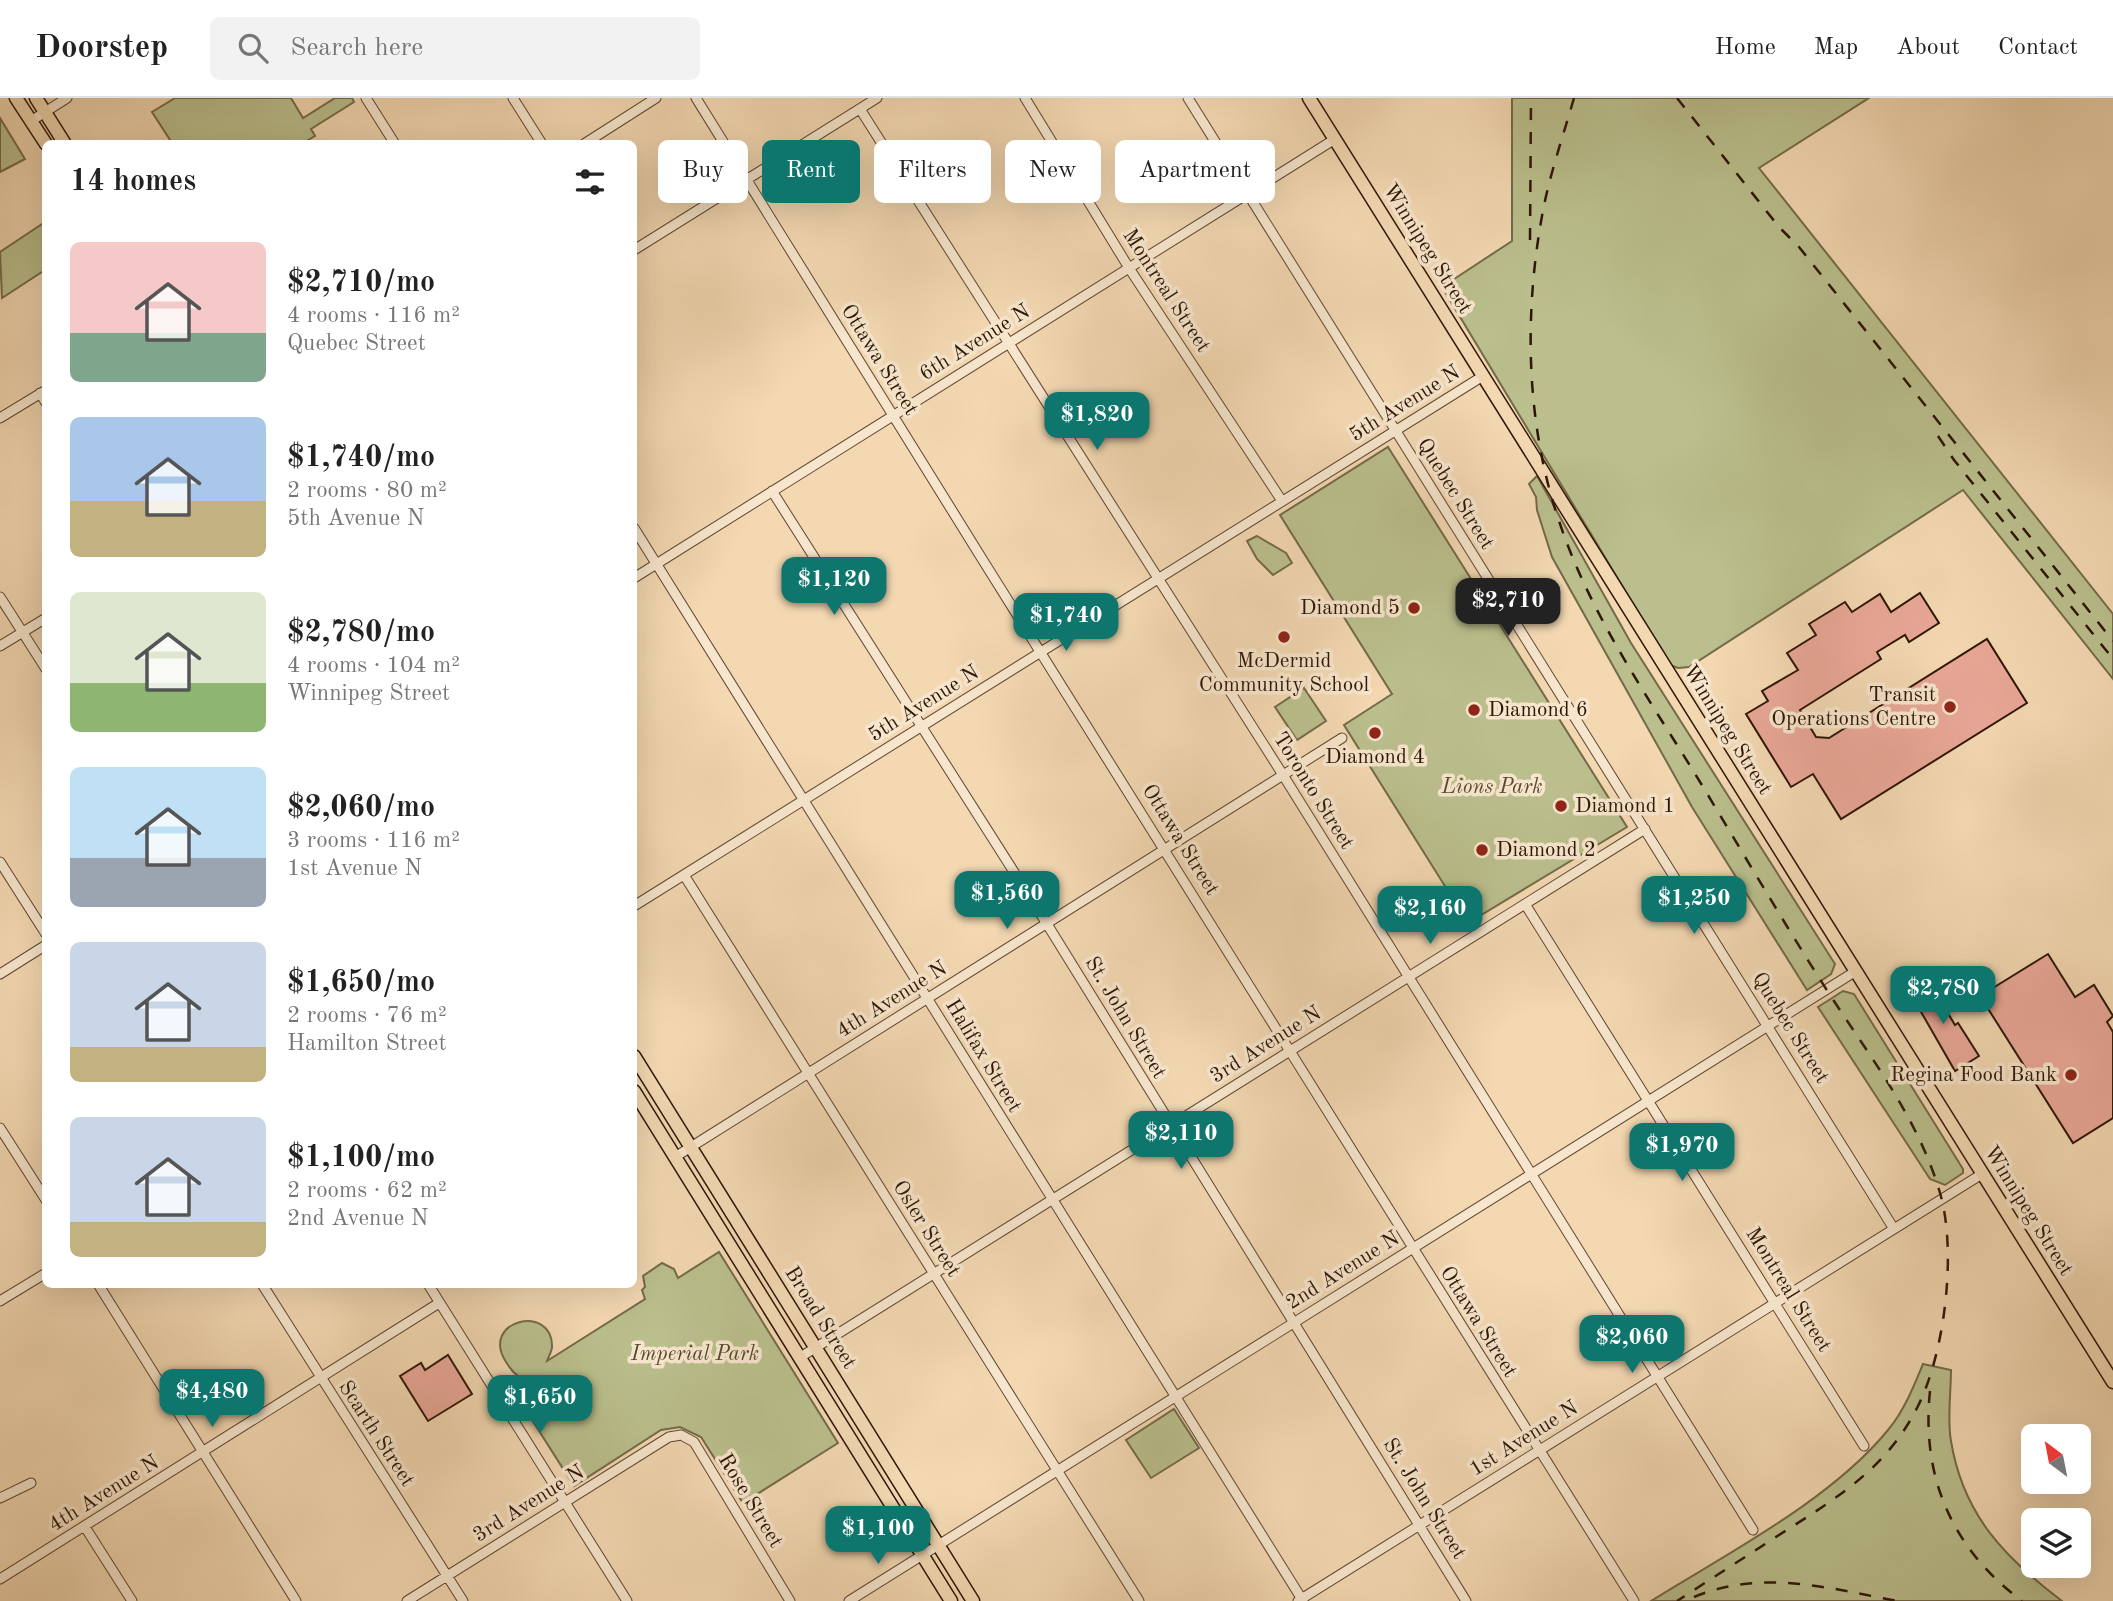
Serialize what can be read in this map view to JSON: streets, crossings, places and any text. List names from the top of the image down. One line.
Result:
{"streets":{"main road":["Winnipeg Street","Broad Street"],"street":["Montreal Street","6th Avenue N","Ottawa Street","5th Avenue N","Quebec Street","Toronto Street","4th Avenue N","St. John Street","3rd Avenue N","Halifax Street","Osler Street","2nd Avenue N","Scarth Street","1st Avenue N","Rose Street"]},"crossings":[["Winnipeg Street","6th Avenue N"],["Winnipeg Street","5th Avenue N"],["Winnipeg Street","2nd Avenue N"],["Winnipeg Street","1st Avenue N"],["Montreal Street","6th Avenue N"],["Montreal Street","5th Avenue N"],["Montreal Street","3rd Avenue N"],["Montreal Street","2nd Avenue N"],["Montreal Street","1st Avenue N"],["6th Avenue N","Ottawa Street"],["6th Avenue N","Toronto Street"],["6th Avenue N","St. John Street"],["6th Avenue N","Halifax Street"],["Ottawa Street","5th Avenue N"],["Ottawa Street","4th Avenue N"],["Ottawa Street","3rd Avenue N"],["Ottawa Street","2nd Avenue N"],["Ottawa Street","1st Avenue N"],["5th Avenue N","Quebec Street"],["5th Avenue N","Toronto Street"],["5th Avenue N","St. John Street"],["5th Avenue N","Halifax Street"],["5th Avenue N","Osler Street"],["Quebec Street","3rd Avenue N"],["Quebec Street","2nd Avenue N"],["Quebec Street","1st Avenue N"],["Toronto Street","4th Avenue N"],["Toronto Street","3rd Avenue N"],["Toronto Street","2nd Avenue N"],["Toronto Street","1st Avenue N"],["4th Avenue N","St. John Street"],["4th Avenue N","Halifax Street"],["4th Avenue N","Osler Street"],["4th Avenue N","Broad Street"],["4th Avenue N","Scarth Street"],["St. John Street","3rd Avenue N"],["St. John Street","2nd Avenue N"],["St. John Street","1st Avenue N"],["3rd Avenue N","Halifax Street"],["3rd Avenue N","Osler Street"],["3rd Avenue N","Broad Street"],["3rd Avenue N","Scarth Street"],["3rd Avenue N","Rose Street"],["Halifax Street","2nd Avenue N"],["Halifax Street","1st Avenue N"],["Osler Street","2nd Avenue N"],["2nd Avenue N","Broad Street"]],"parks":["Lions Park","Imperial Park"],"places":["Diamond 5","McDermid Community School","Transit Operations Centre","Diamond 6","Diamond 4","Diamond 1","Diamond 2","Regina Food Bank"],"north":"top left","page":{"header":"Doorstep","search":"Search here","nav":["Home","Map","About","Contact"],"chip":["Buy","Rent","Filters","New","Apartment"],"heading":"14 homes","list":[{"name":"$2,710/mo","note":"4 rooms · 116 m² · Quebec Street"},{"name":"$1,740/mo","note":"2 rooms · 80 m² · 5th Avenue N"},{"name":"$2,780/mo","note":"4 rooms · 104 m² · Winnipeg Street"},{"name":"$2,060/mo","note":"3 rooms · 116 m² · 1st Avenue N"},{"name":"$1,650/mo","note":"2 rooms · 76 m² · Hamilton Street"},{"name":"$1,100/mo","note":"2 rooms · 62 m² · 2nd Avenue N"}],"price":["$1,820","$1,120","$2,710","$1,740","$1,560","$1,250","$2,160","$2,780","$2,110","$1,970","$2,060","$4,480","$1,650","$1,100"]}}
